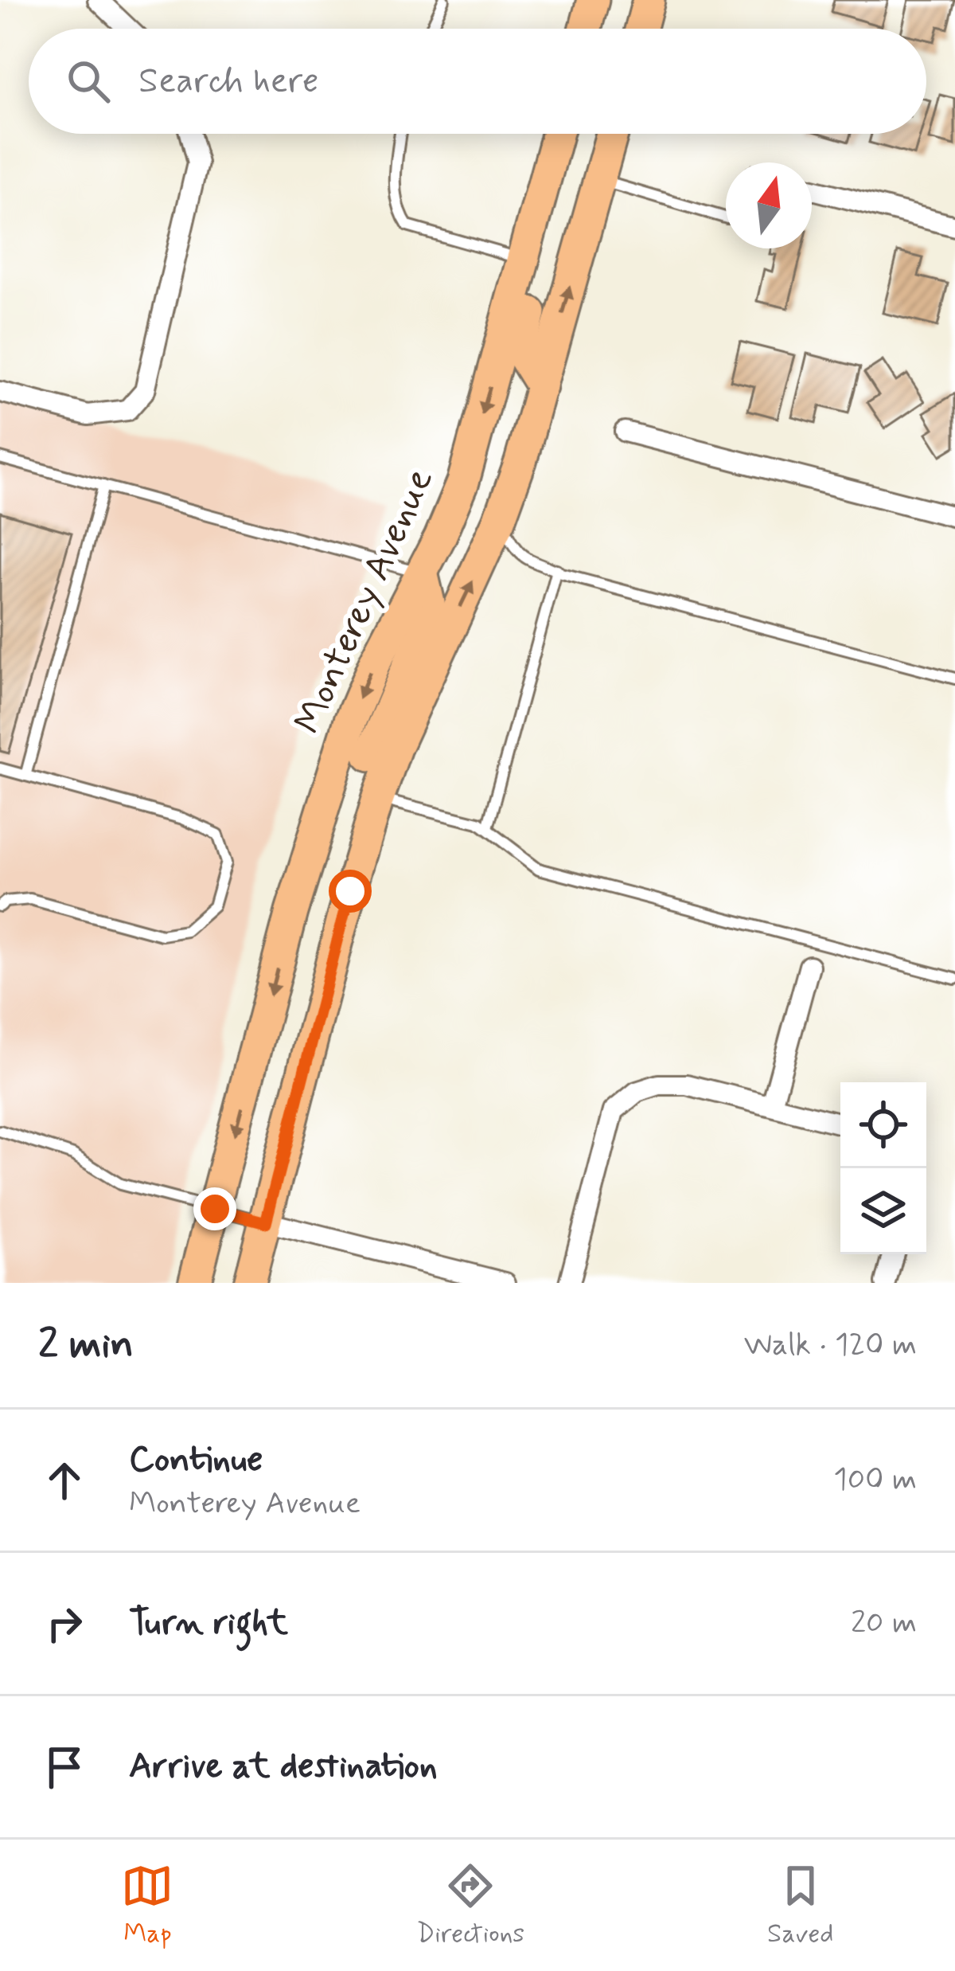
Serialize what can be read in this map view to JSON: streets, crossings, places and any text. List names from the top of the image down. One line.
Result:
{"streets":{"main road":["Monterey Avenue"]},"north":"top","page":{"search":"Search here","heading":["2 min","Walk · 120 m"],"list":[["Continue","Monterey Avenue","100 m"],["Turn right","20 m"],"Arrive at destination"],"nav":["Map","Directions","Saved"]}}
